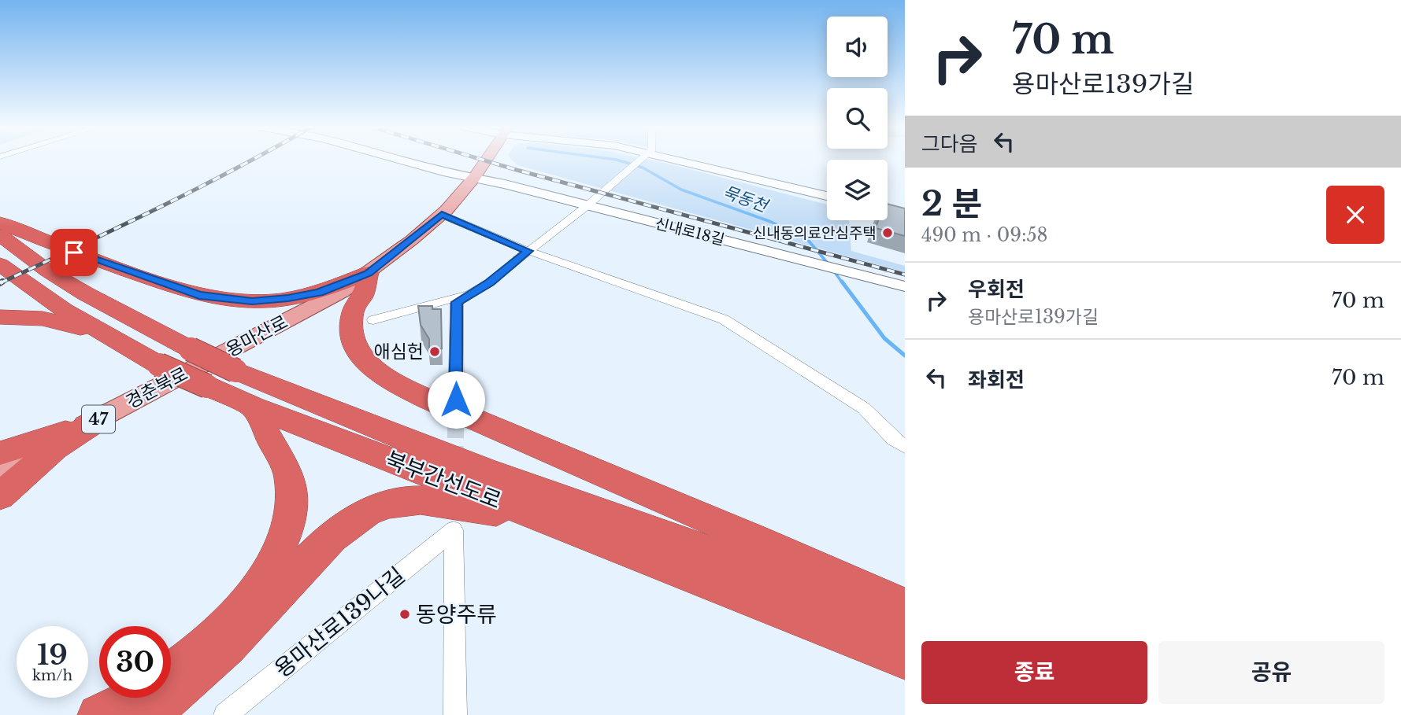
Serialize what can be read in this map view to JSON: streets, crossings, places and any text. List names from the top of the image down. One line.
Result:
{"streets":{"highway":["북부간선도로"],"main road":["용마산로","경춘북로","47"],"street":["신내로18길","용마산로139나길"]},"crossings":[["신내로18길","용마산로"],["용마산로","경춘북로"],["용마산로","북부간선도로"],["경춘북로","북부간선도로"]],"water":["묵동천"],"places":["신내동의료안심주택","애심헌","동양주류"],"page":{"turn":["70 m","용마산로139가길"],"then":"그다음","heading":["2 분","490 m · 09:58"],"list":[{"name":"우회전","note":"용마산로139가길","value":"70 m"},{"name":"좌회전","value":"70 m"}],"speed":"19 km/h","limit":"30","buttons":["종료","공유"]}}
